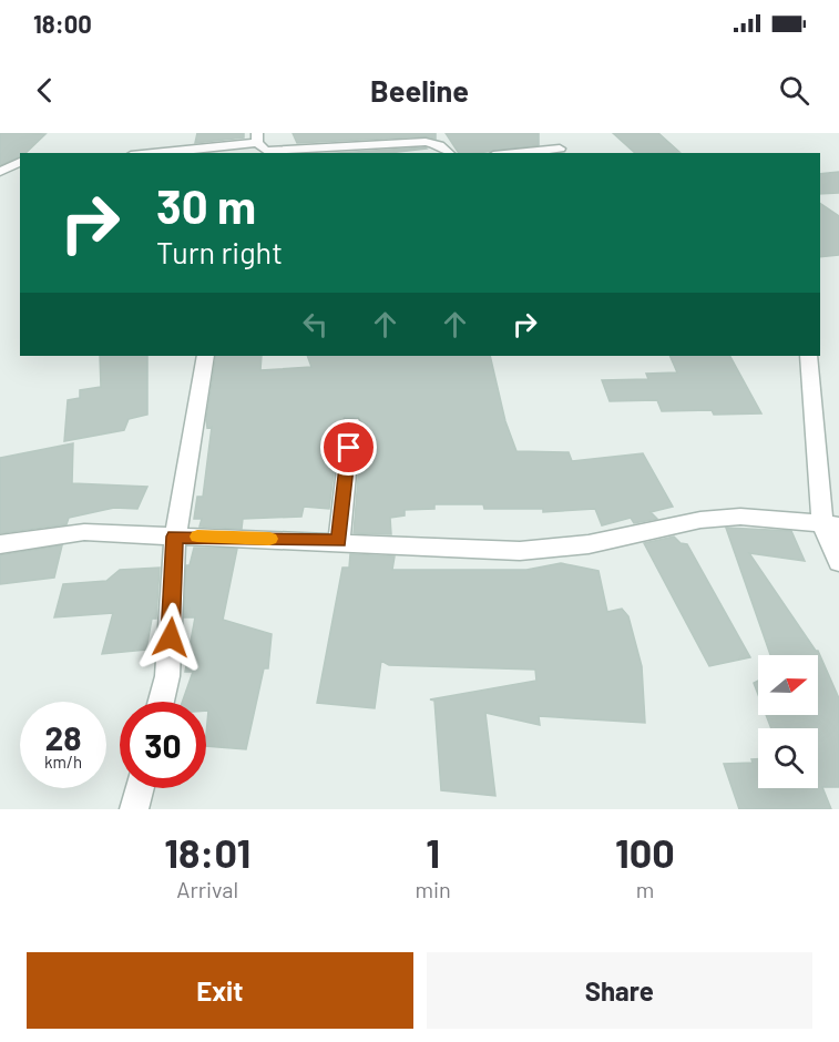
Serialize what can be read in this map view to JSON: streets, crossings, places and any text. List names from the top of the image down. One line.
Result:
{"north":"right","page":{"status":"18:00","header":"Beeline","turn":["30 m","Turn right"],"speed":"28 km/h","limit":"30","eta":["18:01","Arrival","1","min","100","m"],"buttons":["Exit","Share"]}}
